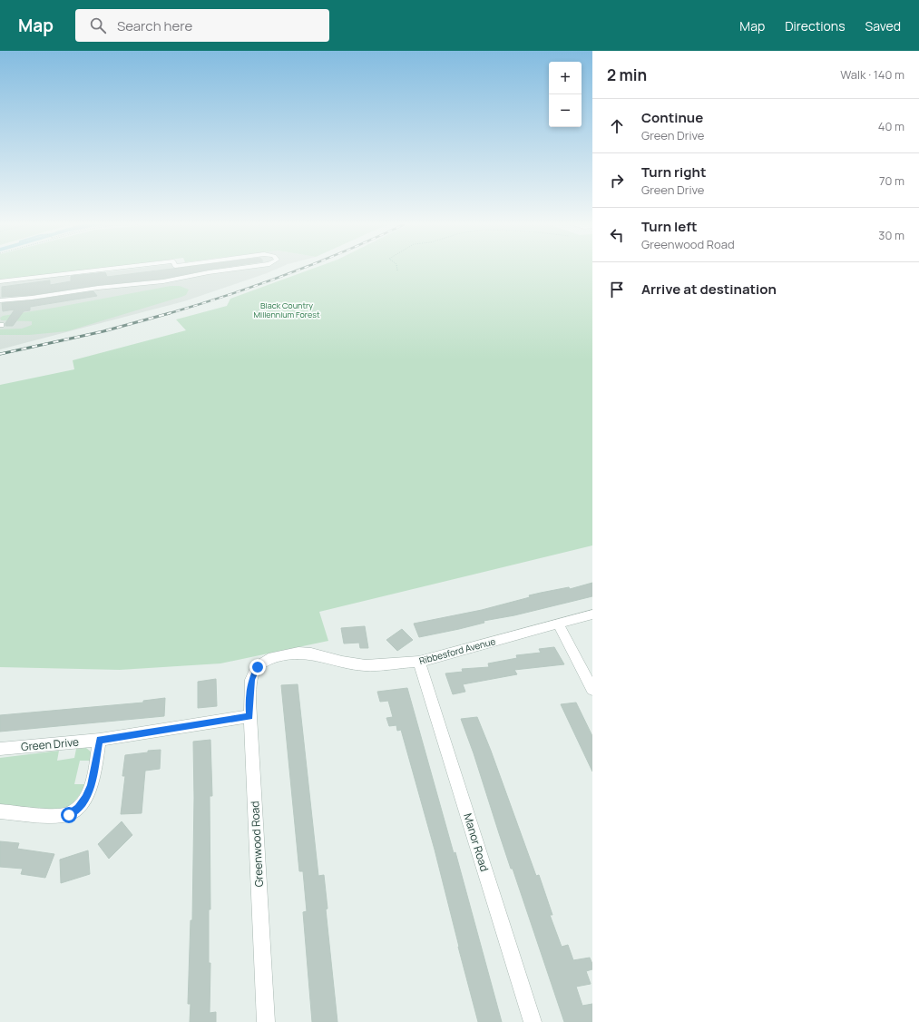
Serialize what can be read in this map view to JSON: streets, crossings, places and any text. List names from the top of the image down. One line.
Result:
{"streets":{"street":["Ribbesford Avenue","Green Drive","Manor Road","Greenwood Road"]},"crossings":[["Ribbesford Avenue","Manor Road"],["Ribbesford Avenue","Greenwood Road"],["Green Drive","Greenwood Road"]],"parks":["Black Country Millennium Forest"],"page":{"header":"Map","search":"Search here","nav":["Map","Directions","Saved"],"heading":["2 min","Walk · 140 m"],"map_buttons":["+","−"],"list":[["Continue","Green Drive","40 m"],["Turn right","Green Drive","70 m"],["Turn left","Greenwood Road","30 m"],"Arrive at destination"]}}
